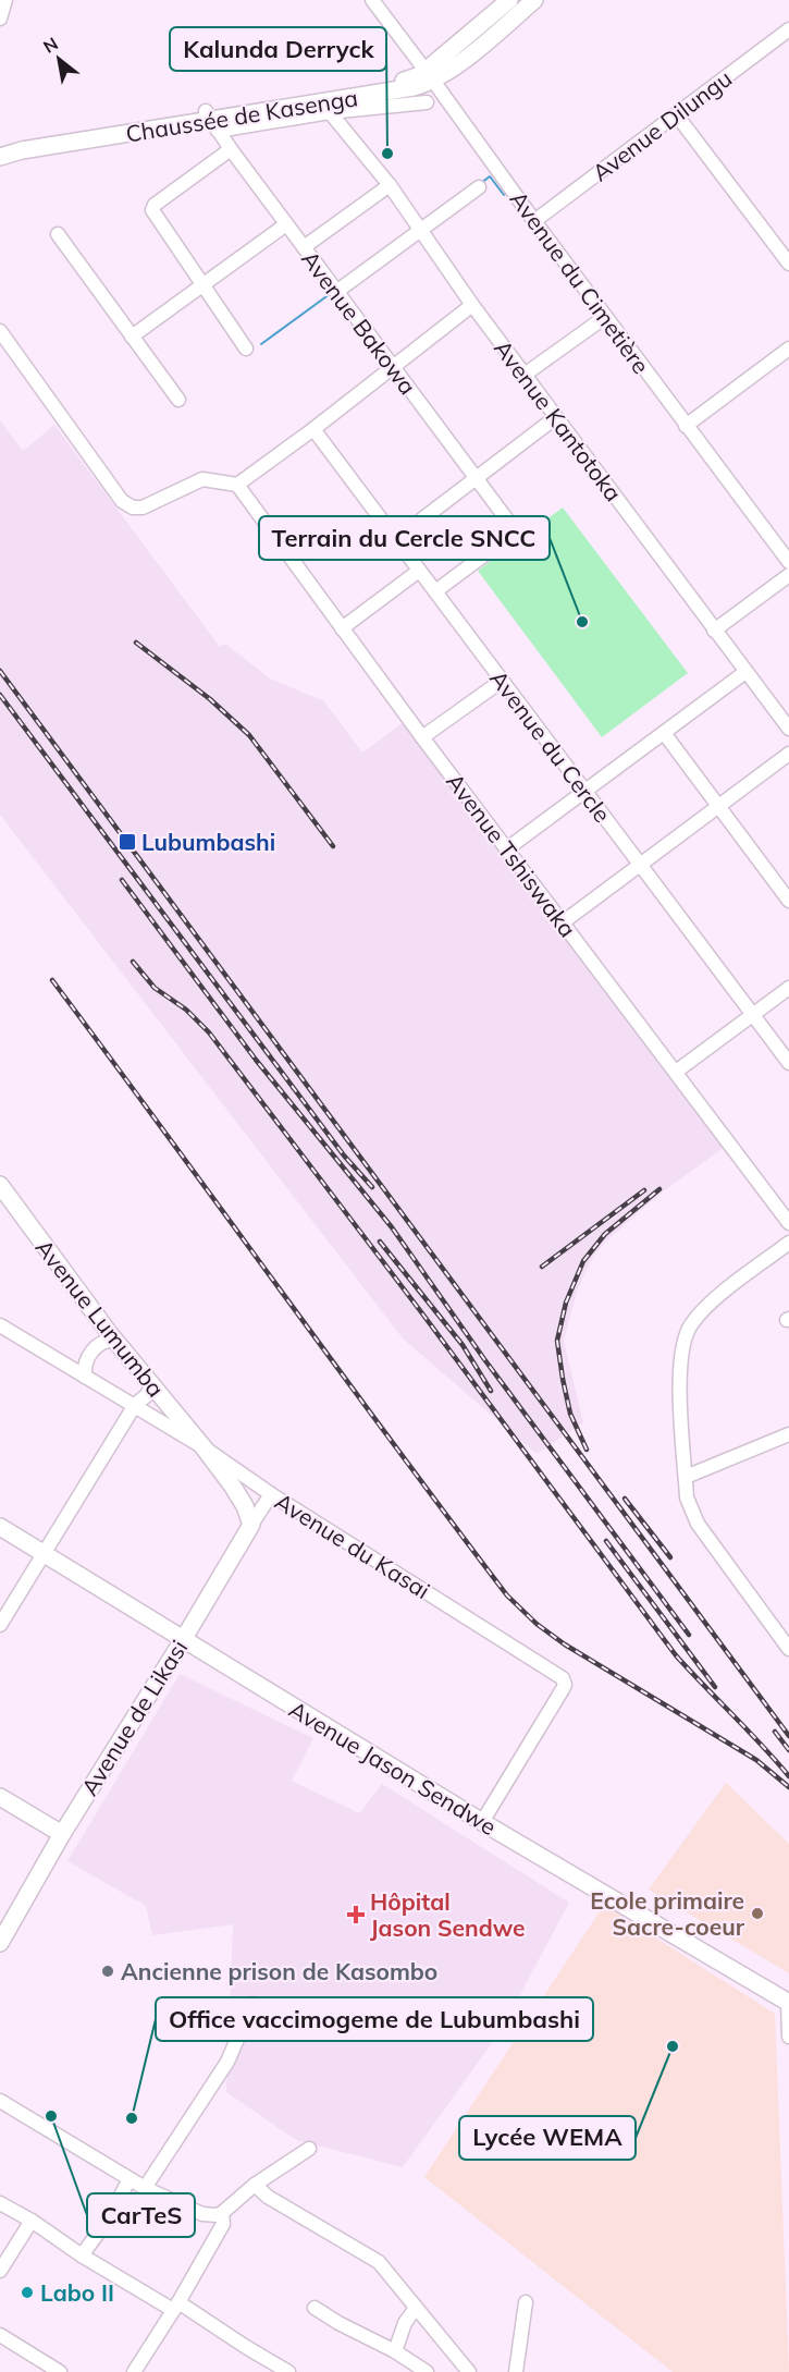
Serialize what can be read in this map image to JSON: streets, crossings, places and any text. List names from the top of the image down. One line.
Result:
{"streets":{"main road":["Chaussée de Kasenga","Avenue Lumumba","Avenue de Likasi","Avenue Jason Sendwe"],"street":["Avenue Dilungu","Avenue du Cimetière","Avenue Bakowa","Avenue Kantotoka","Avenue du Cercle","Avenue Tshiswaka","Avenue du Kasai"]},"crossings":[["Chaussée de Kasenga","Avenue du Cimetière"],["Chaussée de Kasenga","Avenue Bakowa"],["Avenue Dilungu","Avenue du Cimetière"],["Avenue Bakowa","Avenue du Cercle"],["Avenue Lumumba","Avenue du Kasai"],["Avenue Lumumba","Avenue de Likasi"],["Avenue du Kasai","Avenue de Likasi"],["Avenue du Kasai","Avenue Jason Sendwe"],["Avenue de Likasi","Avenue Jason Sendwe"]],"places":{"other":["Kalunda Derryck","Terrain du Cercle SNCC","Ecole primaire Sacre-coeur","Ancienne prison de Kasombo","Lycée WEMA","CarTeS","Office vaccimogeme de Lubumbashi","Labo II"],"transit":["Lubumbashi"],"health":["Hôpital Jason Sendwe"]},"north":"top left"}
